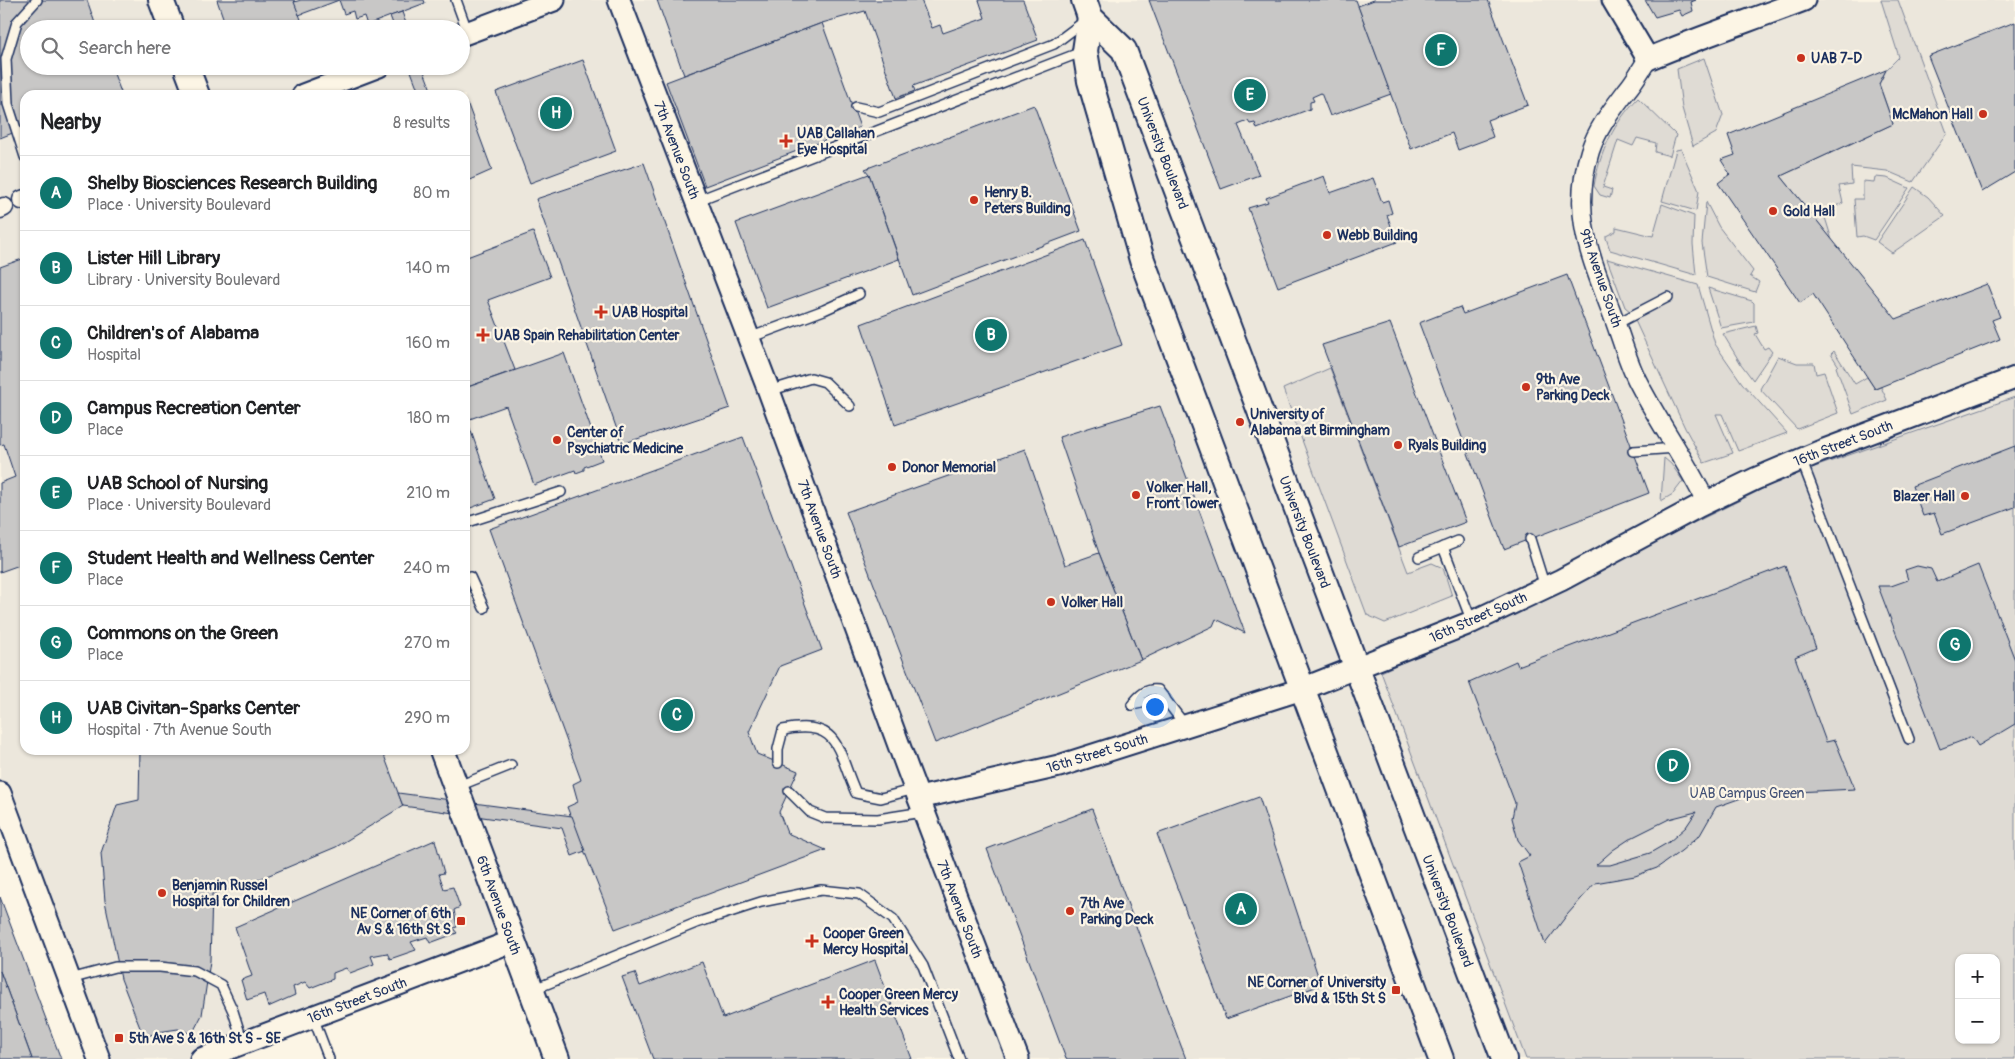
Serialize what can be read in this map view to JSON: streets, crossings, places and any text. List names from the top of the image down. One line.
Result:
{"streets":{"main road":["University Boulevard","6th Avenue South"],"street":["7th Avenue South","9th Avenue South","16th Street South"]},"crossings":[["7th Avenue South","16th Street South"],["University Boulevard","16th Street South"],["9th Avenue South","16th Street South"],["16th Street South","6th Avenue South"]],"parks":["UAB Campus Green"],"places":{"other":["UAB 7-D","McMahon Hall","Henry B. Peters Building","Gold Hall","Webb Building","9th Ave Parking Deck","University of Alabama at Birmingham","Center of Psychiatric Medicine","Ryals Building","Donor Memorial","Volker Hall, Front Tower","Blazer Hall","Volker Hall","Benjamin Russel Hospital for Children","7th Ave Parking Deck"],"health":["UAB Callahan Eye Hospital","UAB Hospital","UAB Spain Rehabilitation Center","Cooper Green Mercy Hospital","Cooper Green Mercy Health Services"],"transit":["NE Corner of 6th Av S & 16th St S","NE Corner of University Blvd & 15th St S","5th Ave S & 16th St S - SE"]},"page":{"search":"Search here","pins":["F","E","H","B","G","C","D","A"],"heading":["Nearby","8 results"],"list":[{"mark":"A","name":"Shelby Biosciences Research Building","note":"Place · University Boulevard","value":"80 m"},{"mark":"B","name":"Lister Hill Library","note":"Library · University Boulevard","value":"140 m"},{"mark":"C","name":"Children's of Alabama","note":"Hospital","value":"160 m"},{"mark":"D","name":"Campus Recreation Center","note":"Place","value":"180 m"},{"mark":"E","name":"UAB School of Nursing","note":"Place · University Boulevard","value":"210 m"},{"mark":"F","name":"Student Health and Wellness Center","note":"Place","value":"240 m"},{"mark":"G","name":"Commons on the Green","note":"Place","value":"270 m"},{"mark":"H","name":"UAB Civitan-Sparks Center","note":"Hospital · 7th Avenue South","value":"290 m"}],"map_buttons":["+","−"]}}
